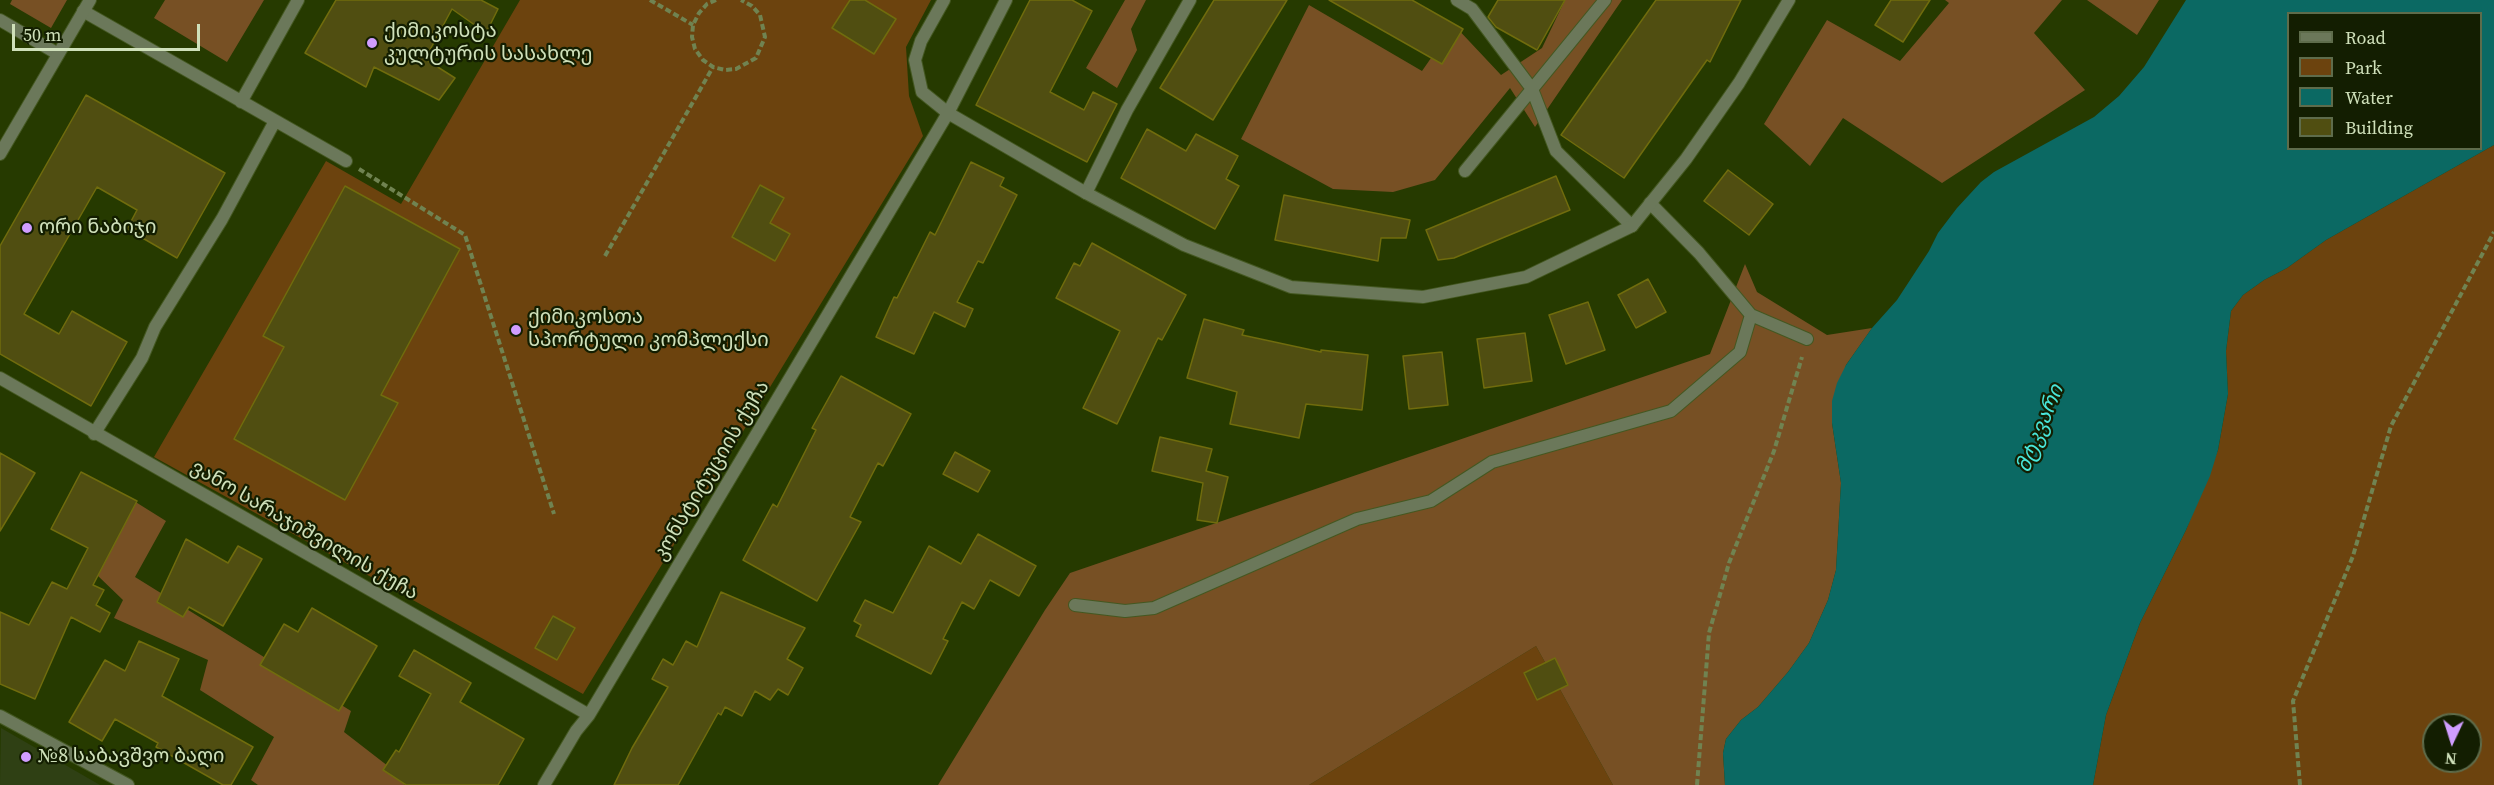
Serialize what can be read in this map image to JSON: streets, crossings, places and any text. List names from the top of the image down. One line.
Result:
{"streets":{"street":["კონსტიტუციის ქუჩა","ვანო სარაჯიშვილის ქუჩა"]},"crossings":[["კონსტიტუციის ქუჩა","ვანო სარაჯიშვილის ქუჩა"]],"water":["მტკვარი"],"places":["ქიმიკოსტა კულტურის სასახლე","ორი ნაბიჯი","ქიმიკოსთა სპორტული კომპლექსი","№8 საბავშვო ბაღი"],"legend":["Road","Park","Water","Building"],"scale_bar":"50 m","north":"bottom"}
